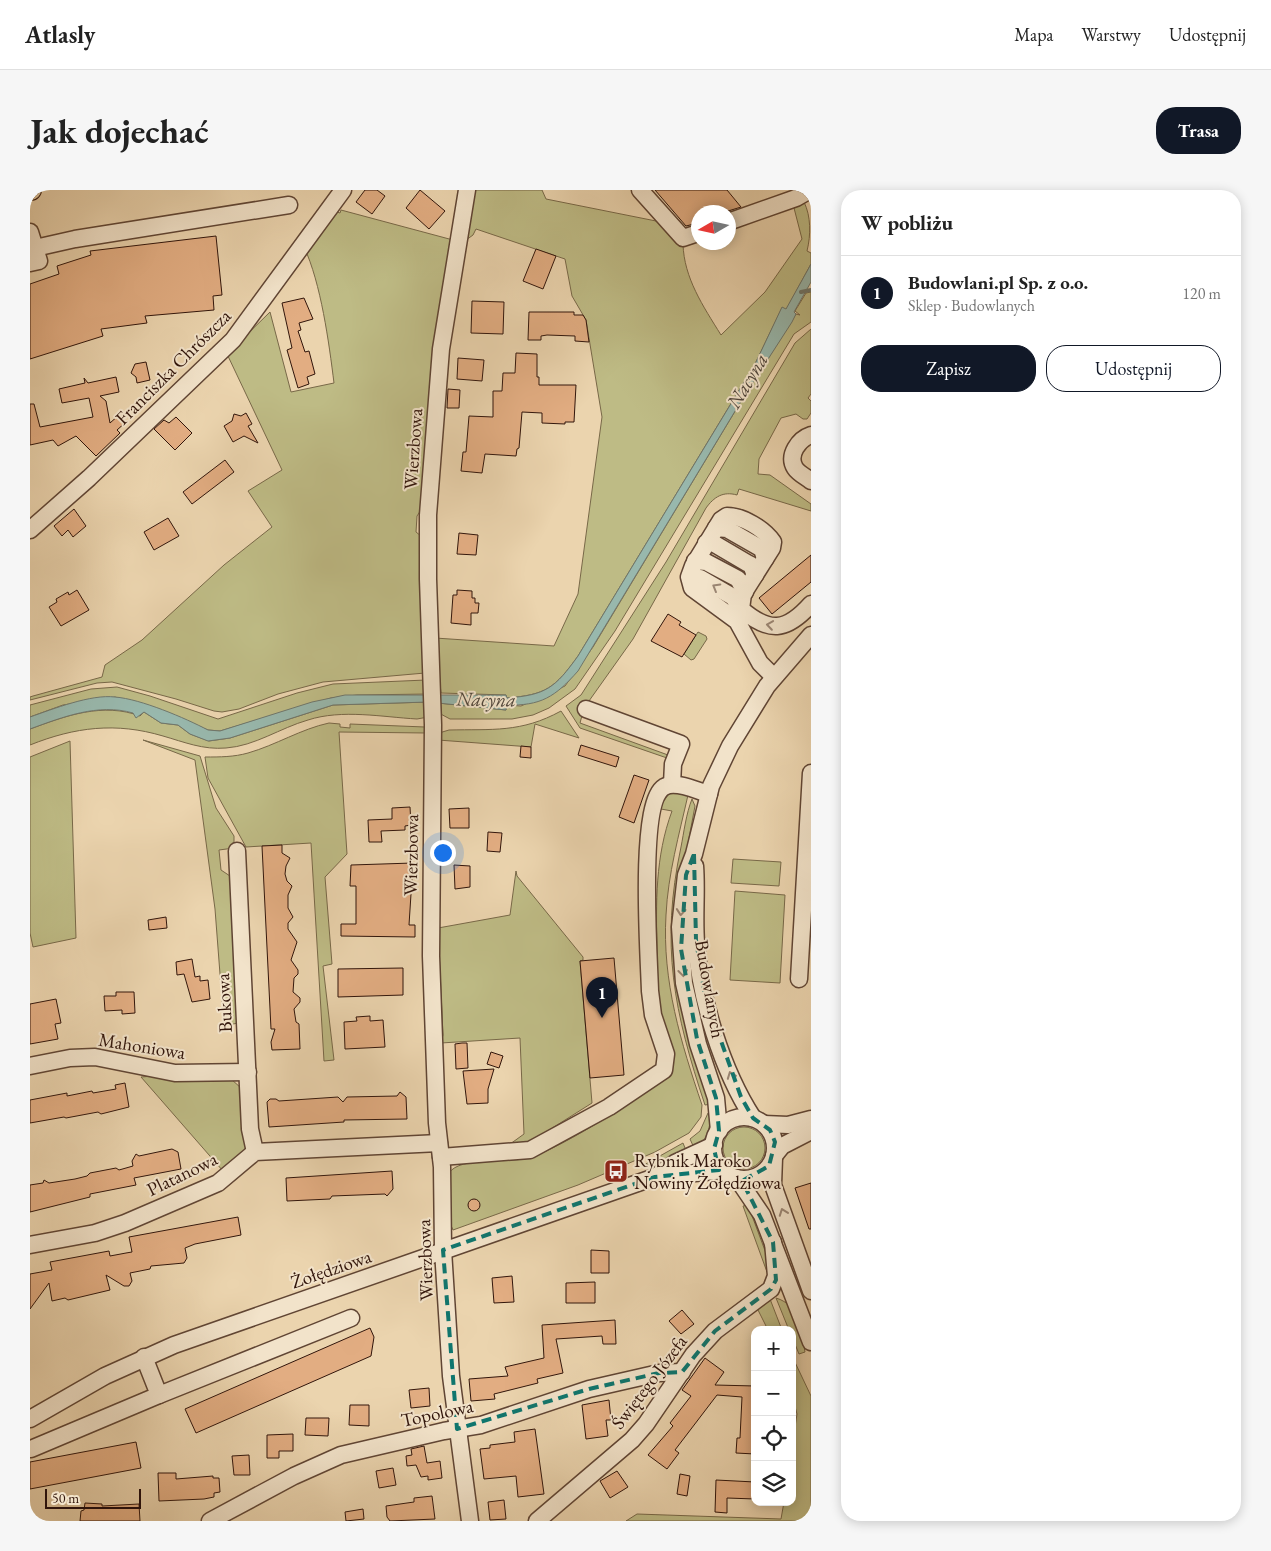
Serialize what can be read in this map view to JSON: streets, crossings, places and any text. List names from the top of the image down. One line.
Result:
{"streets":{"street":["Franciszka Chrószcza","Wierzbowa","Budowlanych","Bukowa","Mahoniowa","Platanowa","Żołędziowa","Świętego Józefa","Topolowa"]},"crossings":[["Wierzbowa","Żołędziowa"],["Wierzbowa","Topolowa"],["Budowlanych","Żołędziowa"],["Bukowa","Mahoniowa"],["Bukowa","Platanowa"],["Świętego Józefa","Topolowa"]],"water":["Nacyna"],"places":{"bus stop":["Rybnik Maroko Nowiny Żołędziowa"]},"scale_bar":"50 m","north":"left","page":{"header":"Atlasly","nav":["Mapa","Warstwy","Udostępnij"],"buttons":["Trasa",["Zapisz","Udostępnij"]],"title":"Jak dojechać","heading":"W pobliżu","list":[{"mark":"1","name":"Budowlani.pl Sp. z o.o.","note":"Sklep · Budowlanych","value":"120 m"}],"pins":"1","map_buttons":["+","−"],"scale":"50 m"}}
